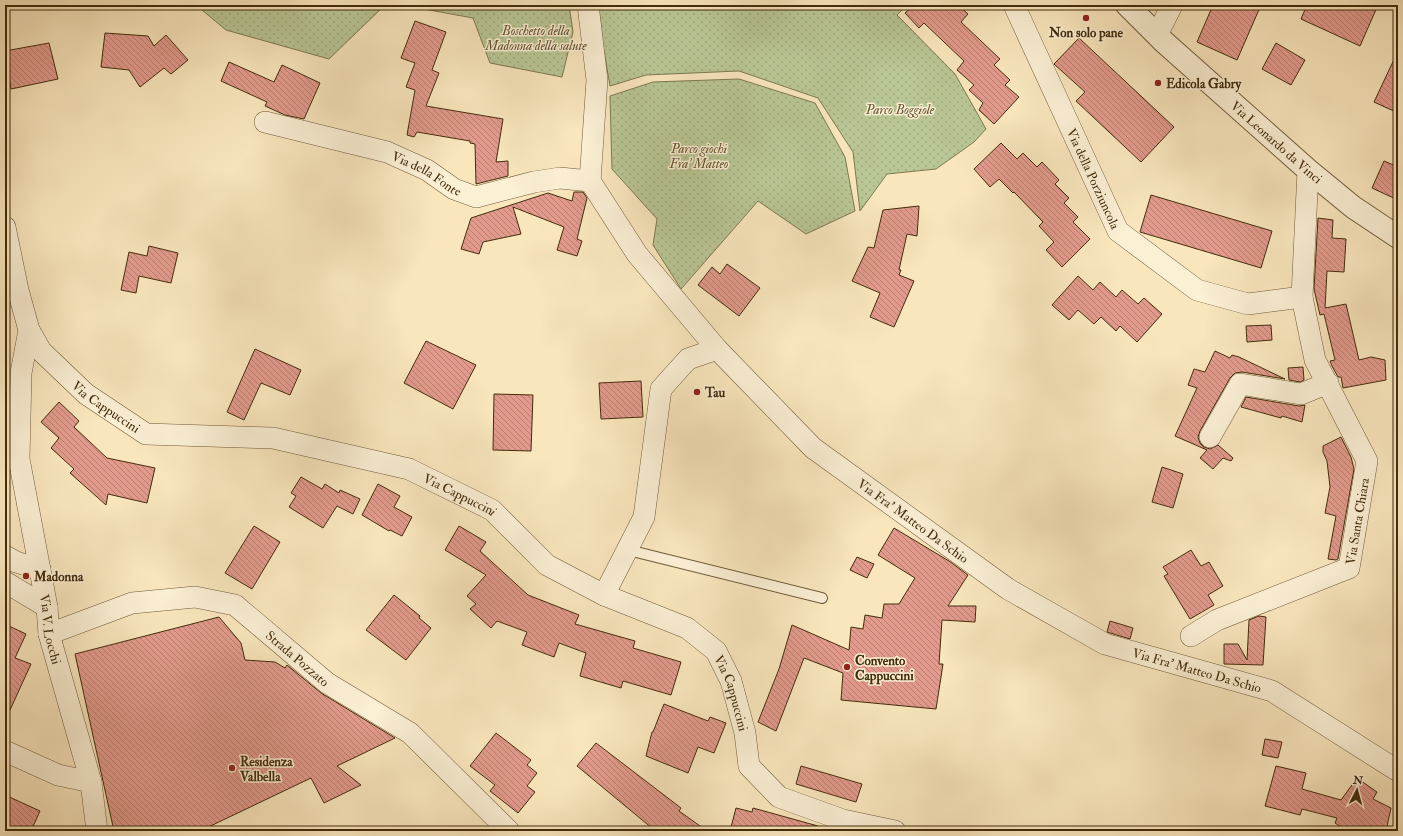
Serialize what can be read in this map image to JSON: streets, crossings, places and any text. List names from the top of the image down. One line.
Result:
{"streets":{"street":["Via Leonardo da Vinci","Via della Fonte","Via della Porziuncola","Via Cappuccini","Via Santa Chiara","Via Fra' Matteo Da Schio","Via V. Locchi","Strada Pozzato"]},"crossings":[["Via Leonardo da Vinci","Via Santa Chiara"],["Via della Porziuncola","Via Santa Chiara"],["Via Cappuccini","Via V. Locchi"],["Via V. Locchi","Strada Pozzato"]],"parks":["Boschetto della Madonna della salute","Parco Boggiole","Parco giochi Fra' Matteo"],"places":["Non solo pane","Edicola Gabry","Tau","Madonna","Convento Cappuccini","Residenza Valbella"],"north":"top"}
